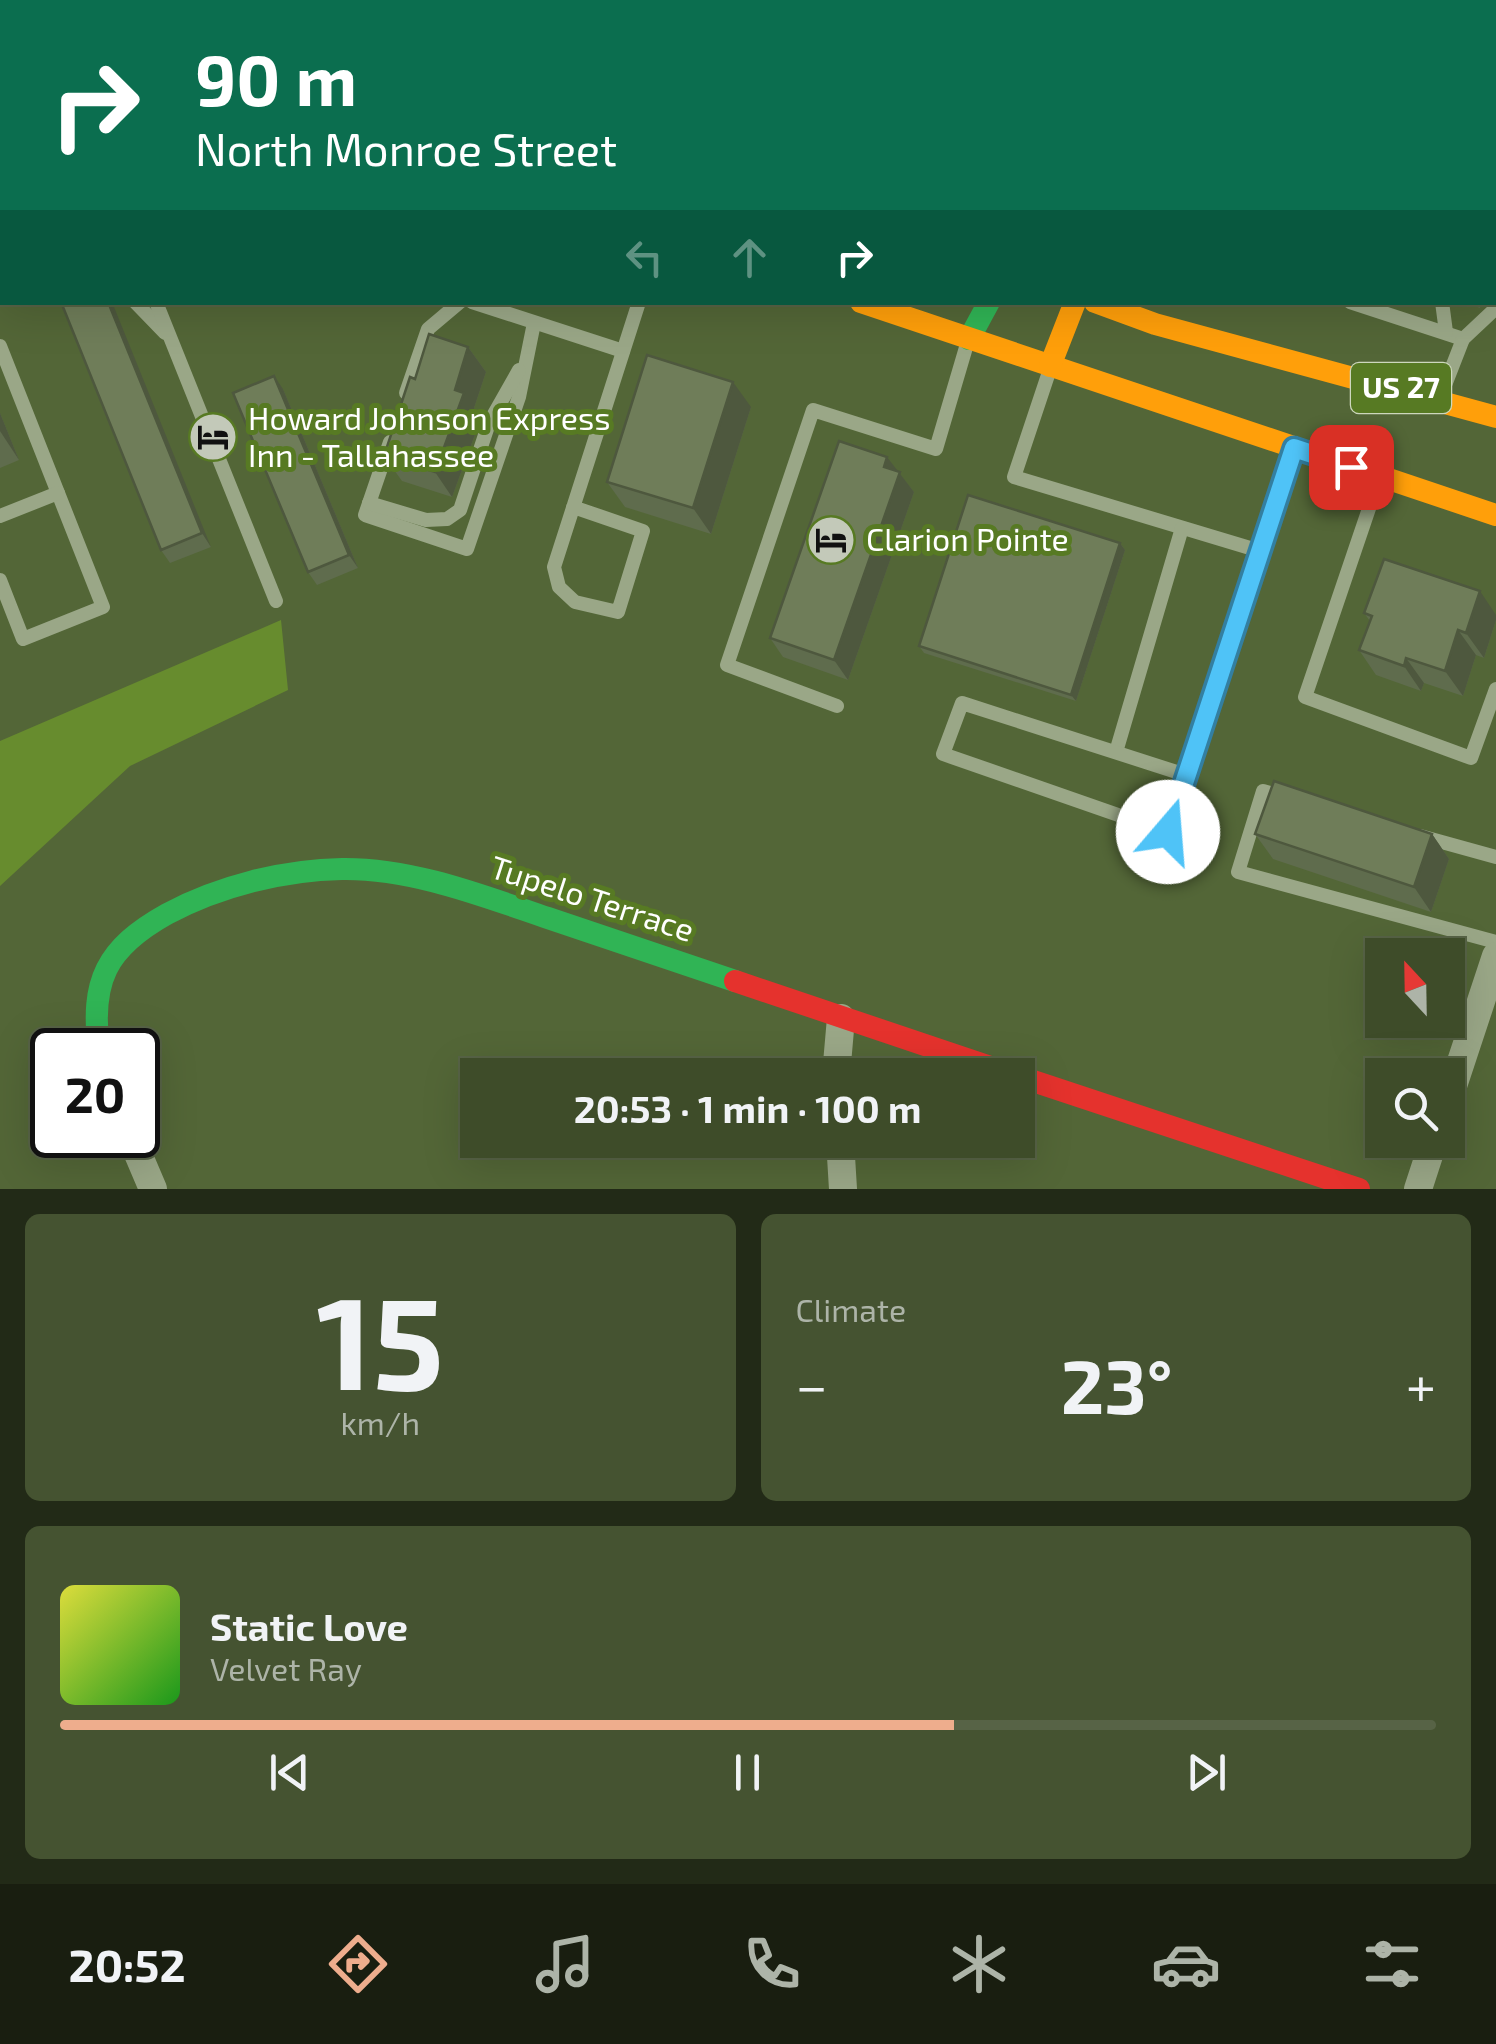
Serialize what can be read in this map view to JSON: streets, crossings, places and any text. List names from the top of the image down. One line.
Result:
{"streets":{"street":["US 27","Tupelo Terrace"]},"places":{"hotel":["Howard Johnson Express Inn - Tallahassee","Clarion Pointe"]},"north":"top","page":{"turn":["90 m","North Monroe Street"],"limit":"20","trip":"20:53 · 1 min · 100 m","tile":[["15","km/h"],"Climate"],"heat":["−","23°","+"],"song":["Static Love","Velvet Ray"],"tabs":"20:52"}}
